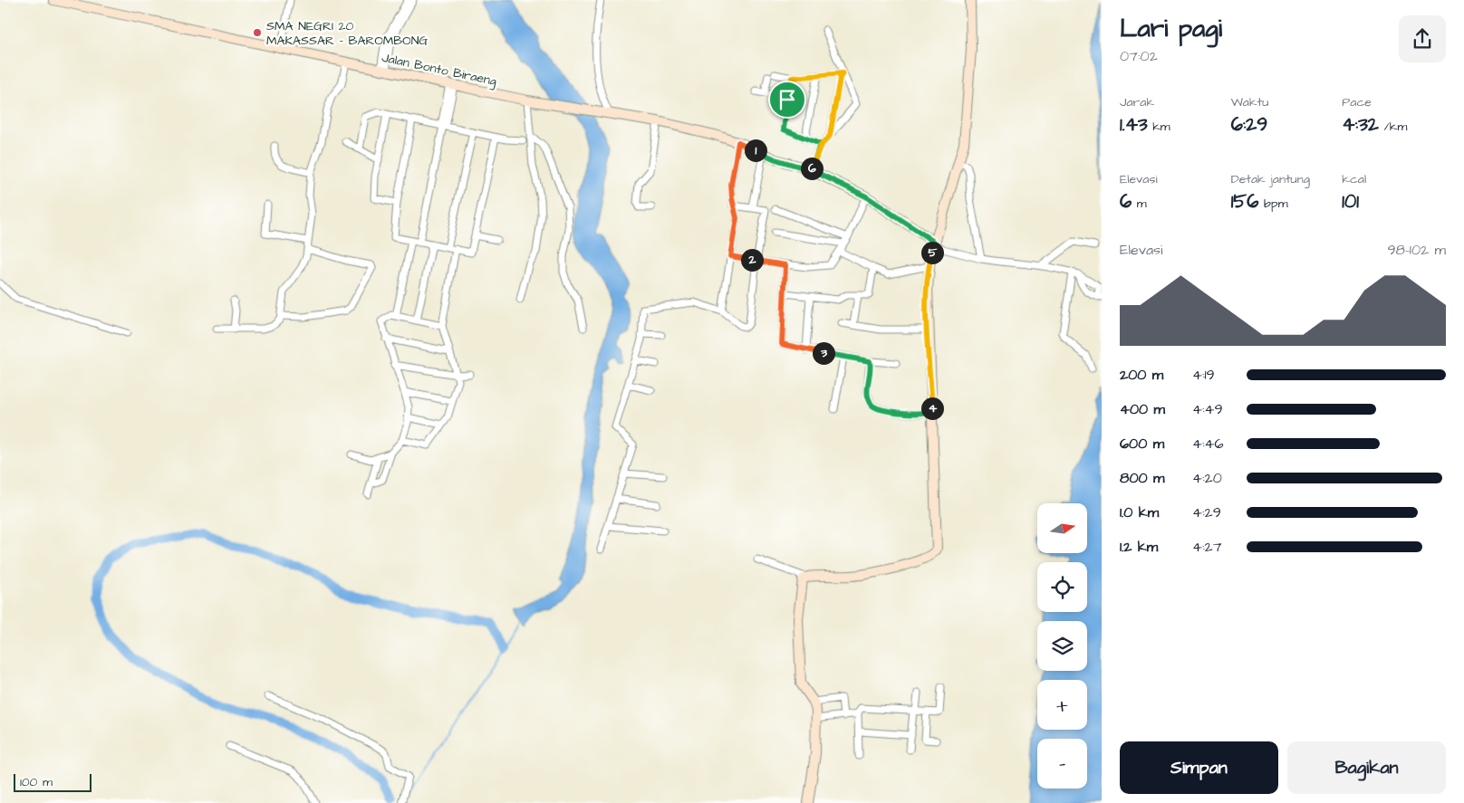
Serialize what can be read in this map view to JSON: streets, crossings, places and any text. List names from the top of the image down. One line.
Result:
{"streets":{"street":["Jalan Bonto Biraeng"]},"places":["SMA NEGRI 20 MAKASSAR - BAROMBONG"],"scale_bar":"100 m","north":"right","page":{"heading":["Lari pagi","07:02"],"stats":[["Jarak","1.43 km"],["Waktu","6:29"],["Pace","4:32 /km"],["Elevasi","6 m"],["Detak jantung","156 bpm"],["kcal","101"]],"pins":["1","6","5","2","3","4"],"chart":["Elevasi","98–102 m"],"list":[{"name":"200 m","note":"4:19"},{"name":"400 m","note":"4:49"},{"name":"600 m","note":"4:46"},{"name":"800 m","note":"4:20"},{"name":"1.0 km","note":"4:29"},{"name":"1.2 km","note":"4:27"}],"map_buttons":["+","−"],"buttons":["Simpan","Bagikan"],"scale":"100 m"}}
